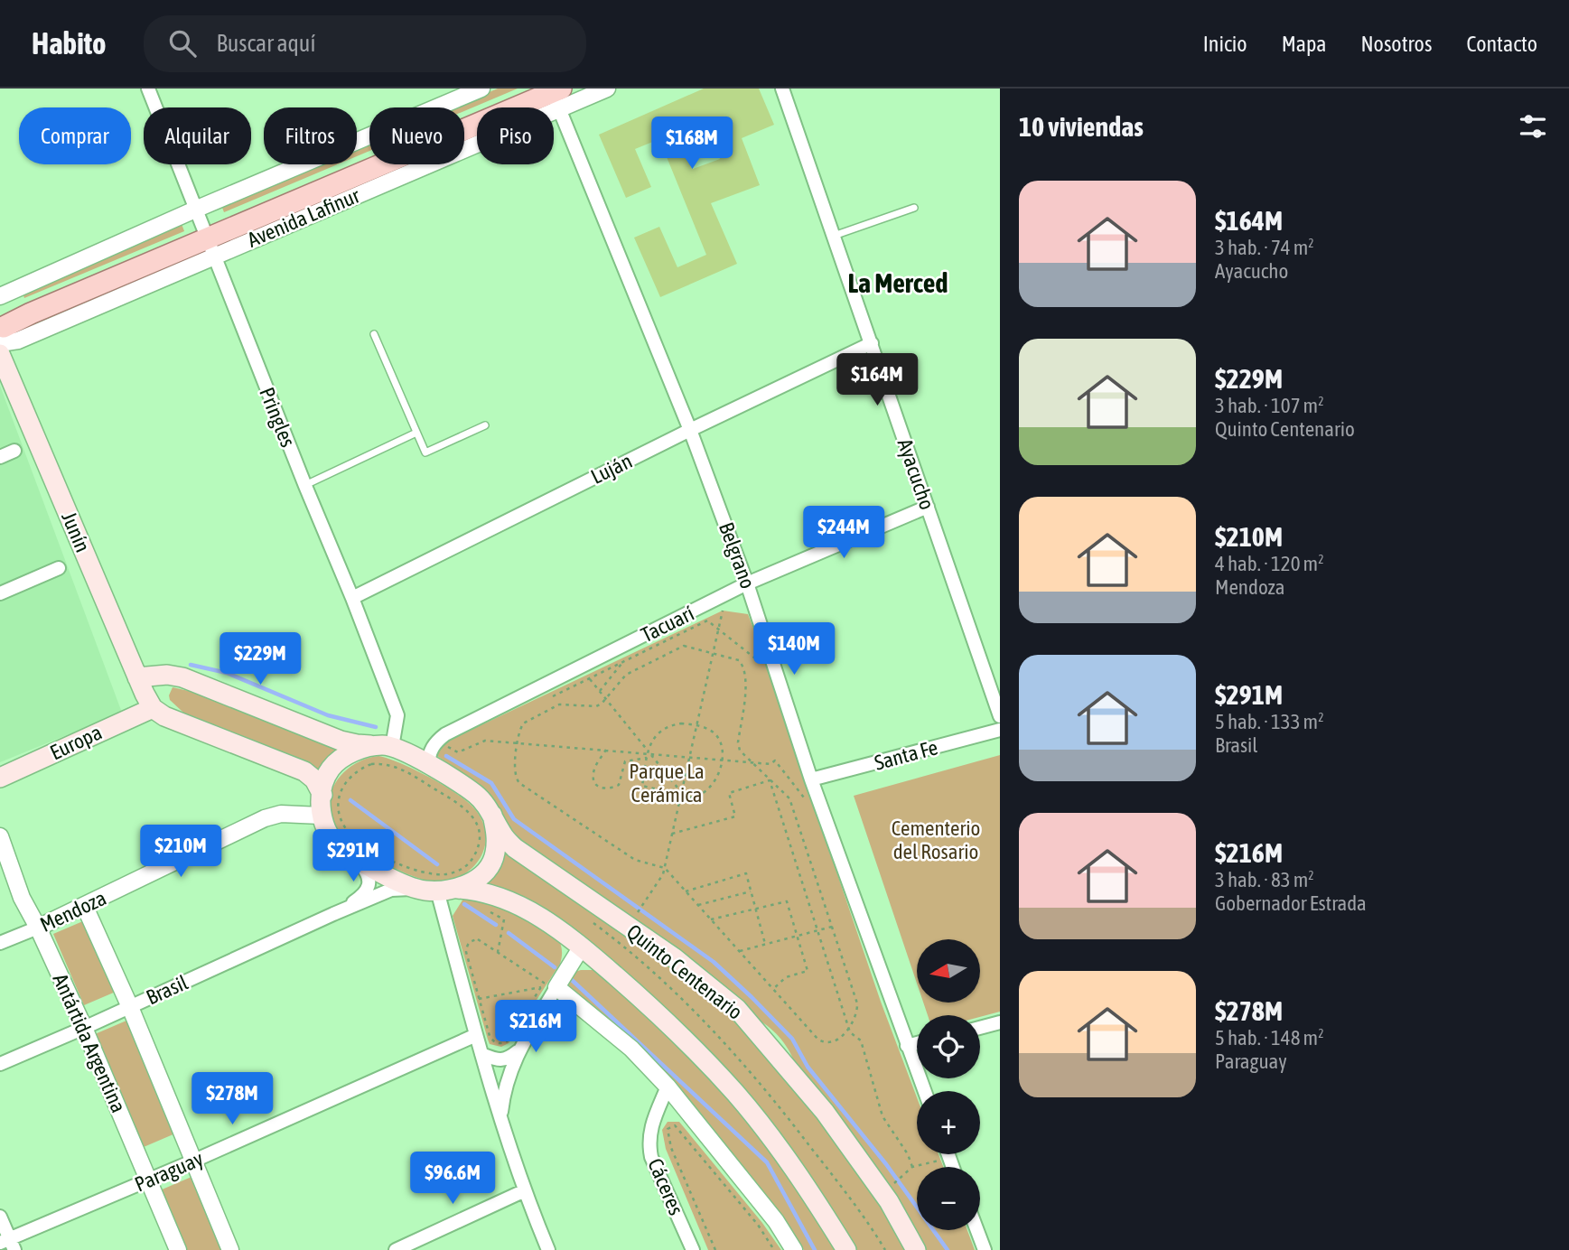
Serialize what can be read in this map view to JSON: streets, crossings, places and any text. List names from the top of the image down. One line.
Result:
{"streets":{"main road":["Avenida Lafinur","Junín","Europa","Quinto Centenario"],"street":["Pringles","Luján","Ayacucho","Belgrano","Tacuarí","Santa Fe","Mendoza","Brasil","Antártida Argentina","Paraguay","Cáceres"]},"crossings":[["Avenida Lafinur","Pringles"],["Avenida Lafinur","Belgrano"],["Pringles","Luján"],["Pringles","Quinto Centenario"],["Luján","Ayacucho"],["Luján","Belgrano"],["Ayacucho","Tacuarí"],["Junín","Europa"],["Belgrano","Tacuarí"],["Belgrano","Santa Fe"],["Tacuarí","Quinto Centenario"],["Mendoza","Antártida Argentina"],["Brasil","Antártida Argentina"],["Antártida Argentina","Paraguay"]],"districts":["La Merced"],"parks":["Parque La Cerámica","Cementerio del Rosario"],"north":"left","page":{"header":"Habito","search":"Buscar aquí","nav":["Inicio","Mapa","Nosotros","Contacto"],"heading":"10 viviendas","chip":["Comprar","Alquilar","Filtros","Nuevo","Piso"],"price":["$168M","$164M","$244M","$140M","$229M","$210M","$291M","$216M","$278M","$96.6M"],"list":[{"name":"$164M","note":"3 hab. · 74 m² · Ayacucho"},{"name":"$229M","note":"3 hab. · 107 m² · Quinto Centenario"},{"name":"$210M","note":"4 hab. · 120 m² · Mendoza"},{"name":"$291M","note":"5 hab. · 133 m² · Brasil"},{"name":"$216M","note":"3 hab. · 83 m² · Gobernador Estrada"},{"name":"$278M","note":"5 hab. · 148 m² · Paraguay"}],"map_buttons":["+","−"]}}
